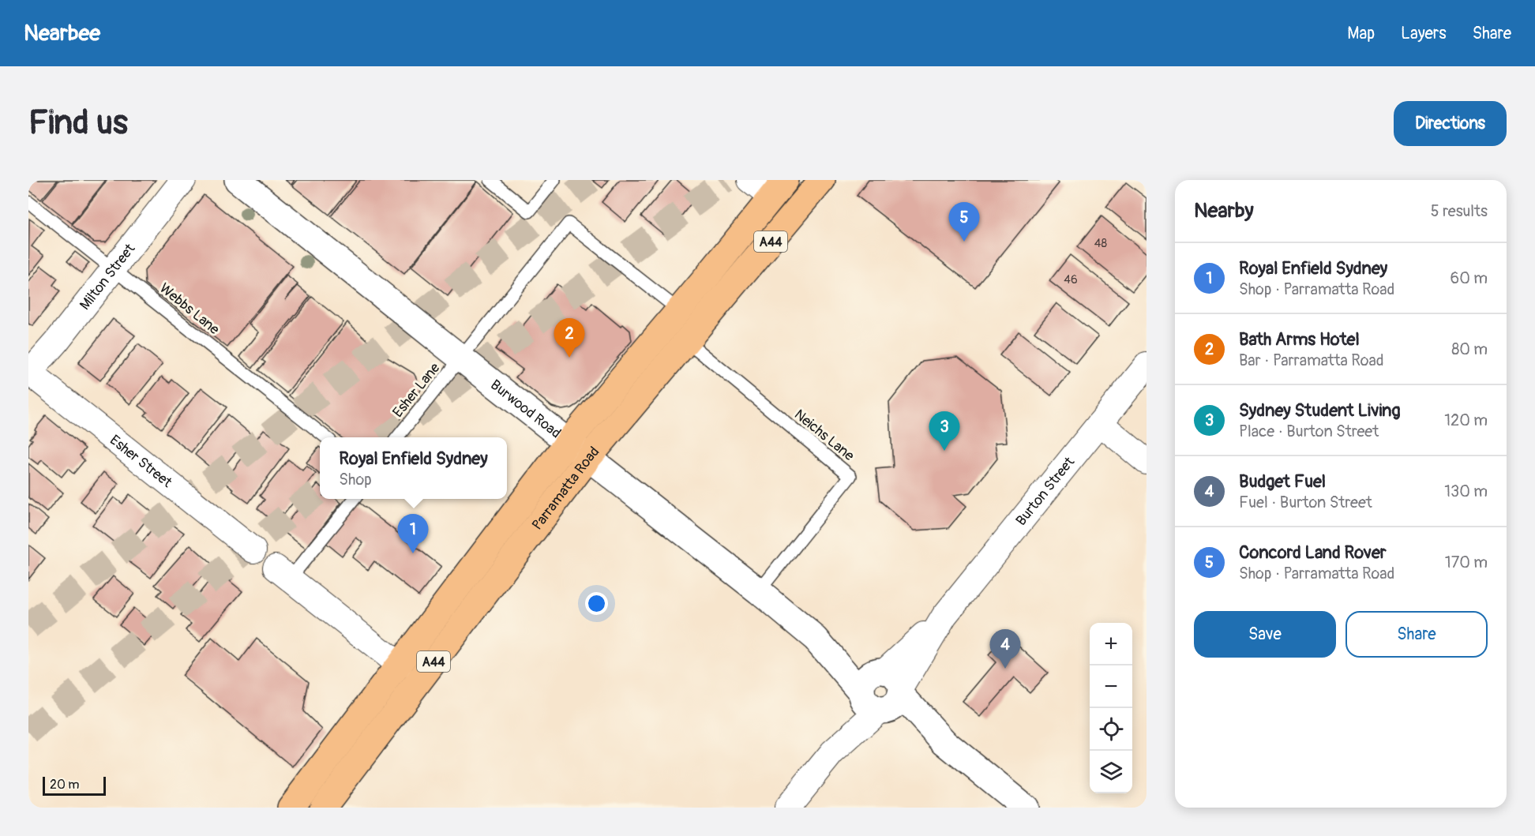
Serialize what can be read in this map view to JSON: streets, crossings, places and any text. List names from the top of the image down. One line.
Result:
{"streets":{"highway":["A44","Parramatta Road"],"street":["Milton Street","Burwood Road","Esher Street","Burton Street"],"lane":["Webbs Lane","Esher Lane","Neichs Lane"]},"crossings":[["Milton Street","Webbs Lane"],["Milton Street","Esher Street"],["Esher Lane","Burwood Road"],["Esher Lane","Parramatta Road"],["Burwood Road","Neichs Lane"],["Burwood Road","Parramatta Road"],["Burwood Road","Burton Street"],["Neichs Lane","Parramatta Road"]],"house_numbers":["48","46"],"scale_bar":"20 m","page":{"header":"Nearbee","nav":["Map","Layers","Share"],"buttons":["Directions",["Save","Share"]],"title":"Find us","heading":["Nearby","5 results"],"pins":["5","2","3","1","4"],"list":[{"mark":"1","name":"Royal Enfield Sydney","note":"Shop · Parramatta Road","value":"60 m"},{"mark":"2","name":"Bath Arms Hotel","note":"Bar · Parramatta Road","value":"80 m"},{"mark":"3","name":"Sydney Student Living","note":"Place · Burton Street","value":"120 m"},{"mark":"4","name":"Budget Fuel","note":"Fuel · Burton Street","value":"130 m"},{"mark":"5","name":"Concord Land Rover","note":"Shop · Parramatta Road","value":"170 m"}],"popup":["Royal Enfield Sydney","Shop"],"map_buttons":["+","−"],"scale":"20 m"}}
